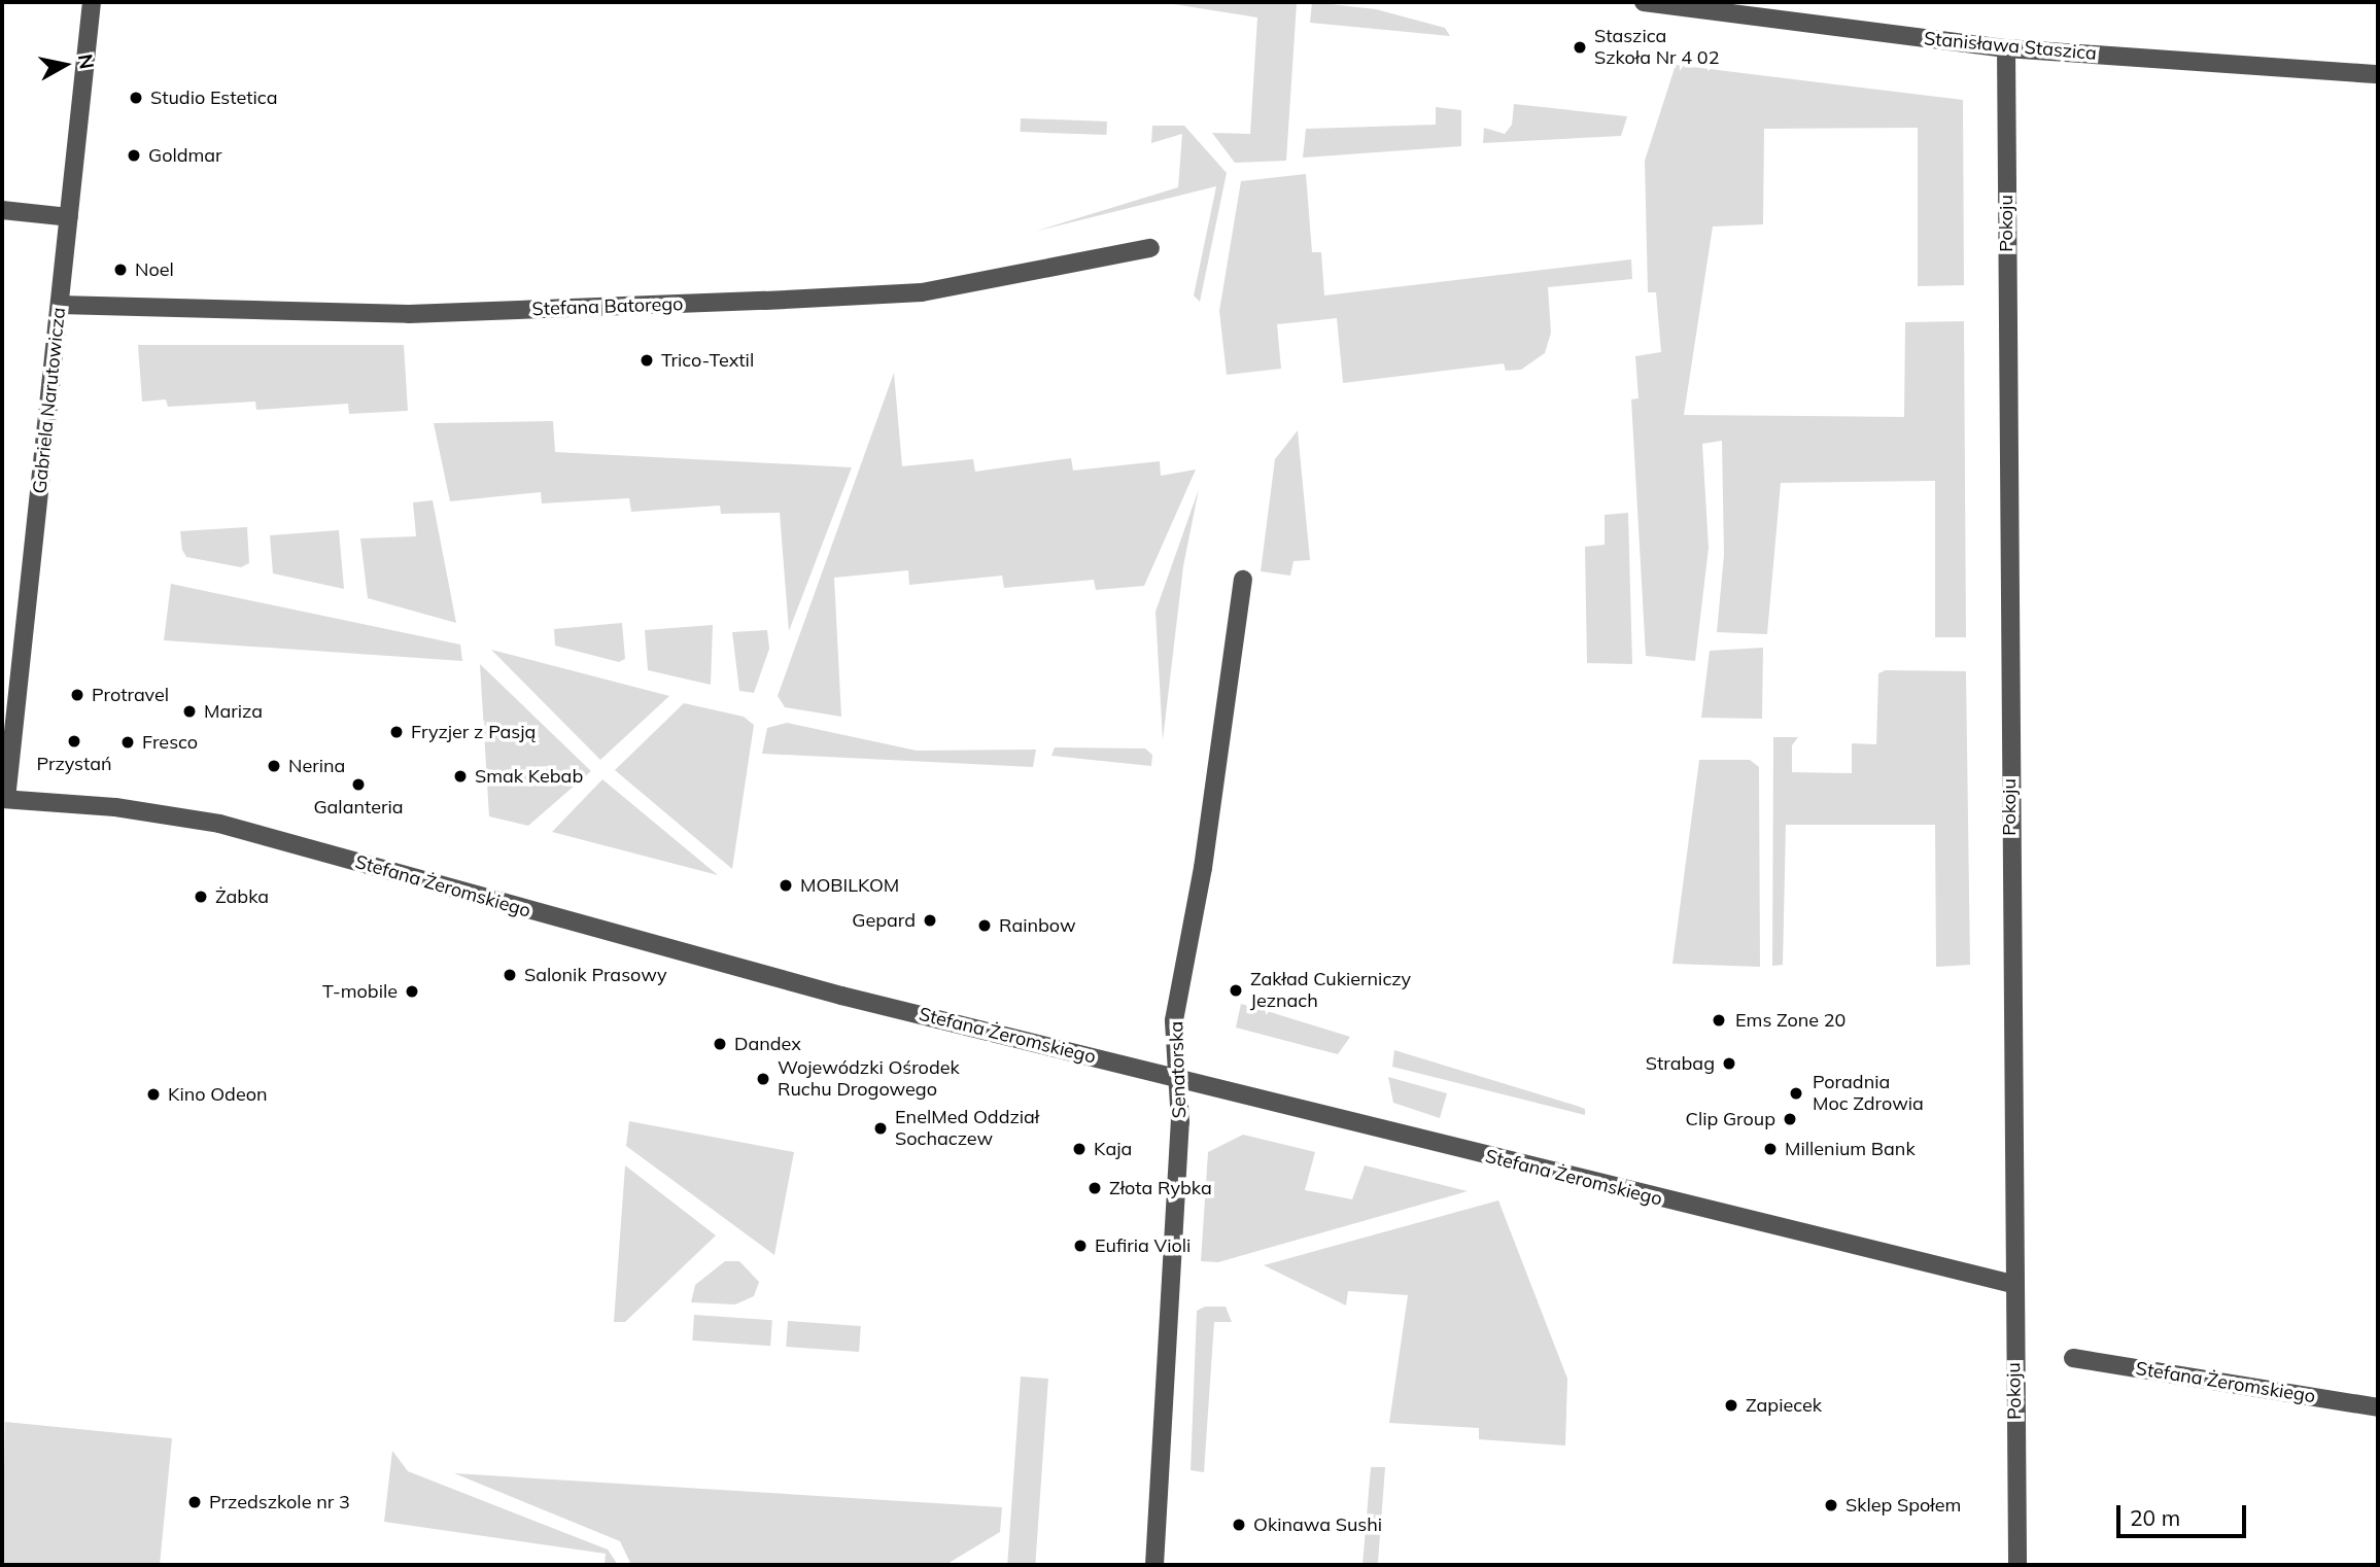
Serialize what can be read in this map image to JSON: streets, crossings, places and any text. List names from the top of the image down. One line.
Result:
{"streets":{"street":["Stanisława Staszica","Pokoju","Stefana Batorego","Gabriela Narutowicza","Stefana Żeromskiego","Senatorska"]},"crossings":[["Stanisława Staszica","Pokoju"],["Pokoju","Stefana Żeromskiego"],["Stefana Batorego","Gabriela Narutowicza"],["Gabriela Narutowicza","Stefana Żeromskiego"],["Stefana Żeromskiego","Senatorska"]],"places":["Staszica Szkoła Nr 4 02","Studio Estetica","Goldmar","Noel","Trico-Textil","Protravel","Mariza","Fryzjer z Pasją","Przystań","Fresco","Nerina","Smak Kebab","Galanteria","MOBILKOM","Żabka","Gepard","Rainbow","Salonik Prasowy","Zakład Cukierniczy Jeznach","T-mobile","Ems Zone 20","Dandex","Strabag","Wojewódzki Ośrodek Ruchu Drogowego","Poradnia Moc Zdrowia","Kino Odeon","Clip Group","EnelMed Oddział Sochaczew","Kaja","Millenium Bank","Złota Rybka","Eufiria Violi","Zapiecek","Przedszkole nr 3","Sklep Społem","Okinawa Sushi"],"scale_bar":"20 m","north":"right"}
